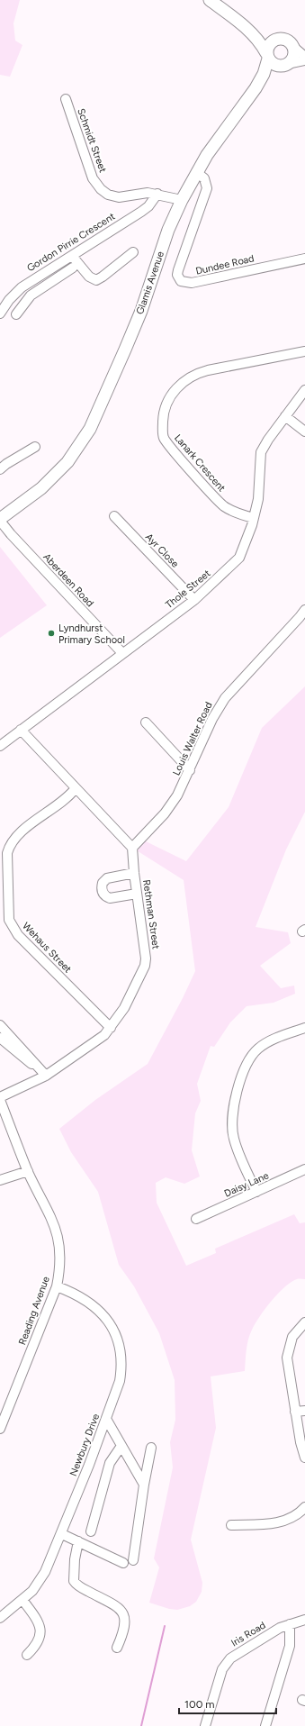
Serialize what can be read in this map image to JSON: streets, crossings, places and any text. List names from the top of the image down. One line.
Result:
{"streets":{"main road":["Glamis Avenue"],"street":["Schmidt Street","Gordon Pirrie Crescent","Dundee Road","Lanark Crescent","Ayr Close","Aberdeen Road","Thole Street","Louis Walter Road","Rethman Street","Wehaus Street","Daisy Lane","Reading Avenue","Newbury Drive","Iris Road"]},"crossings":[["Schmidt Street","Gordon Pirrie Crescent"],["Schmidt Street","Glamis Avenue"],["Dundee Road","Glamis Avenue"],["Glamis Avenue","Aberdeen Road"],["Lanark Crescent","Thole Street"],["Ayr Close","Thole Street"],["Aberdeen Road","Thole Street"],["Louis Walter Road","Rethman Street"],["Rethman Street","Wehaus Street"],["Rethman Street","Reading Avenue"],["Reading Avenue","Newbury Drive"]],"places":["Lyndhurst Primary School"],"scale_bar":"100 m"}
